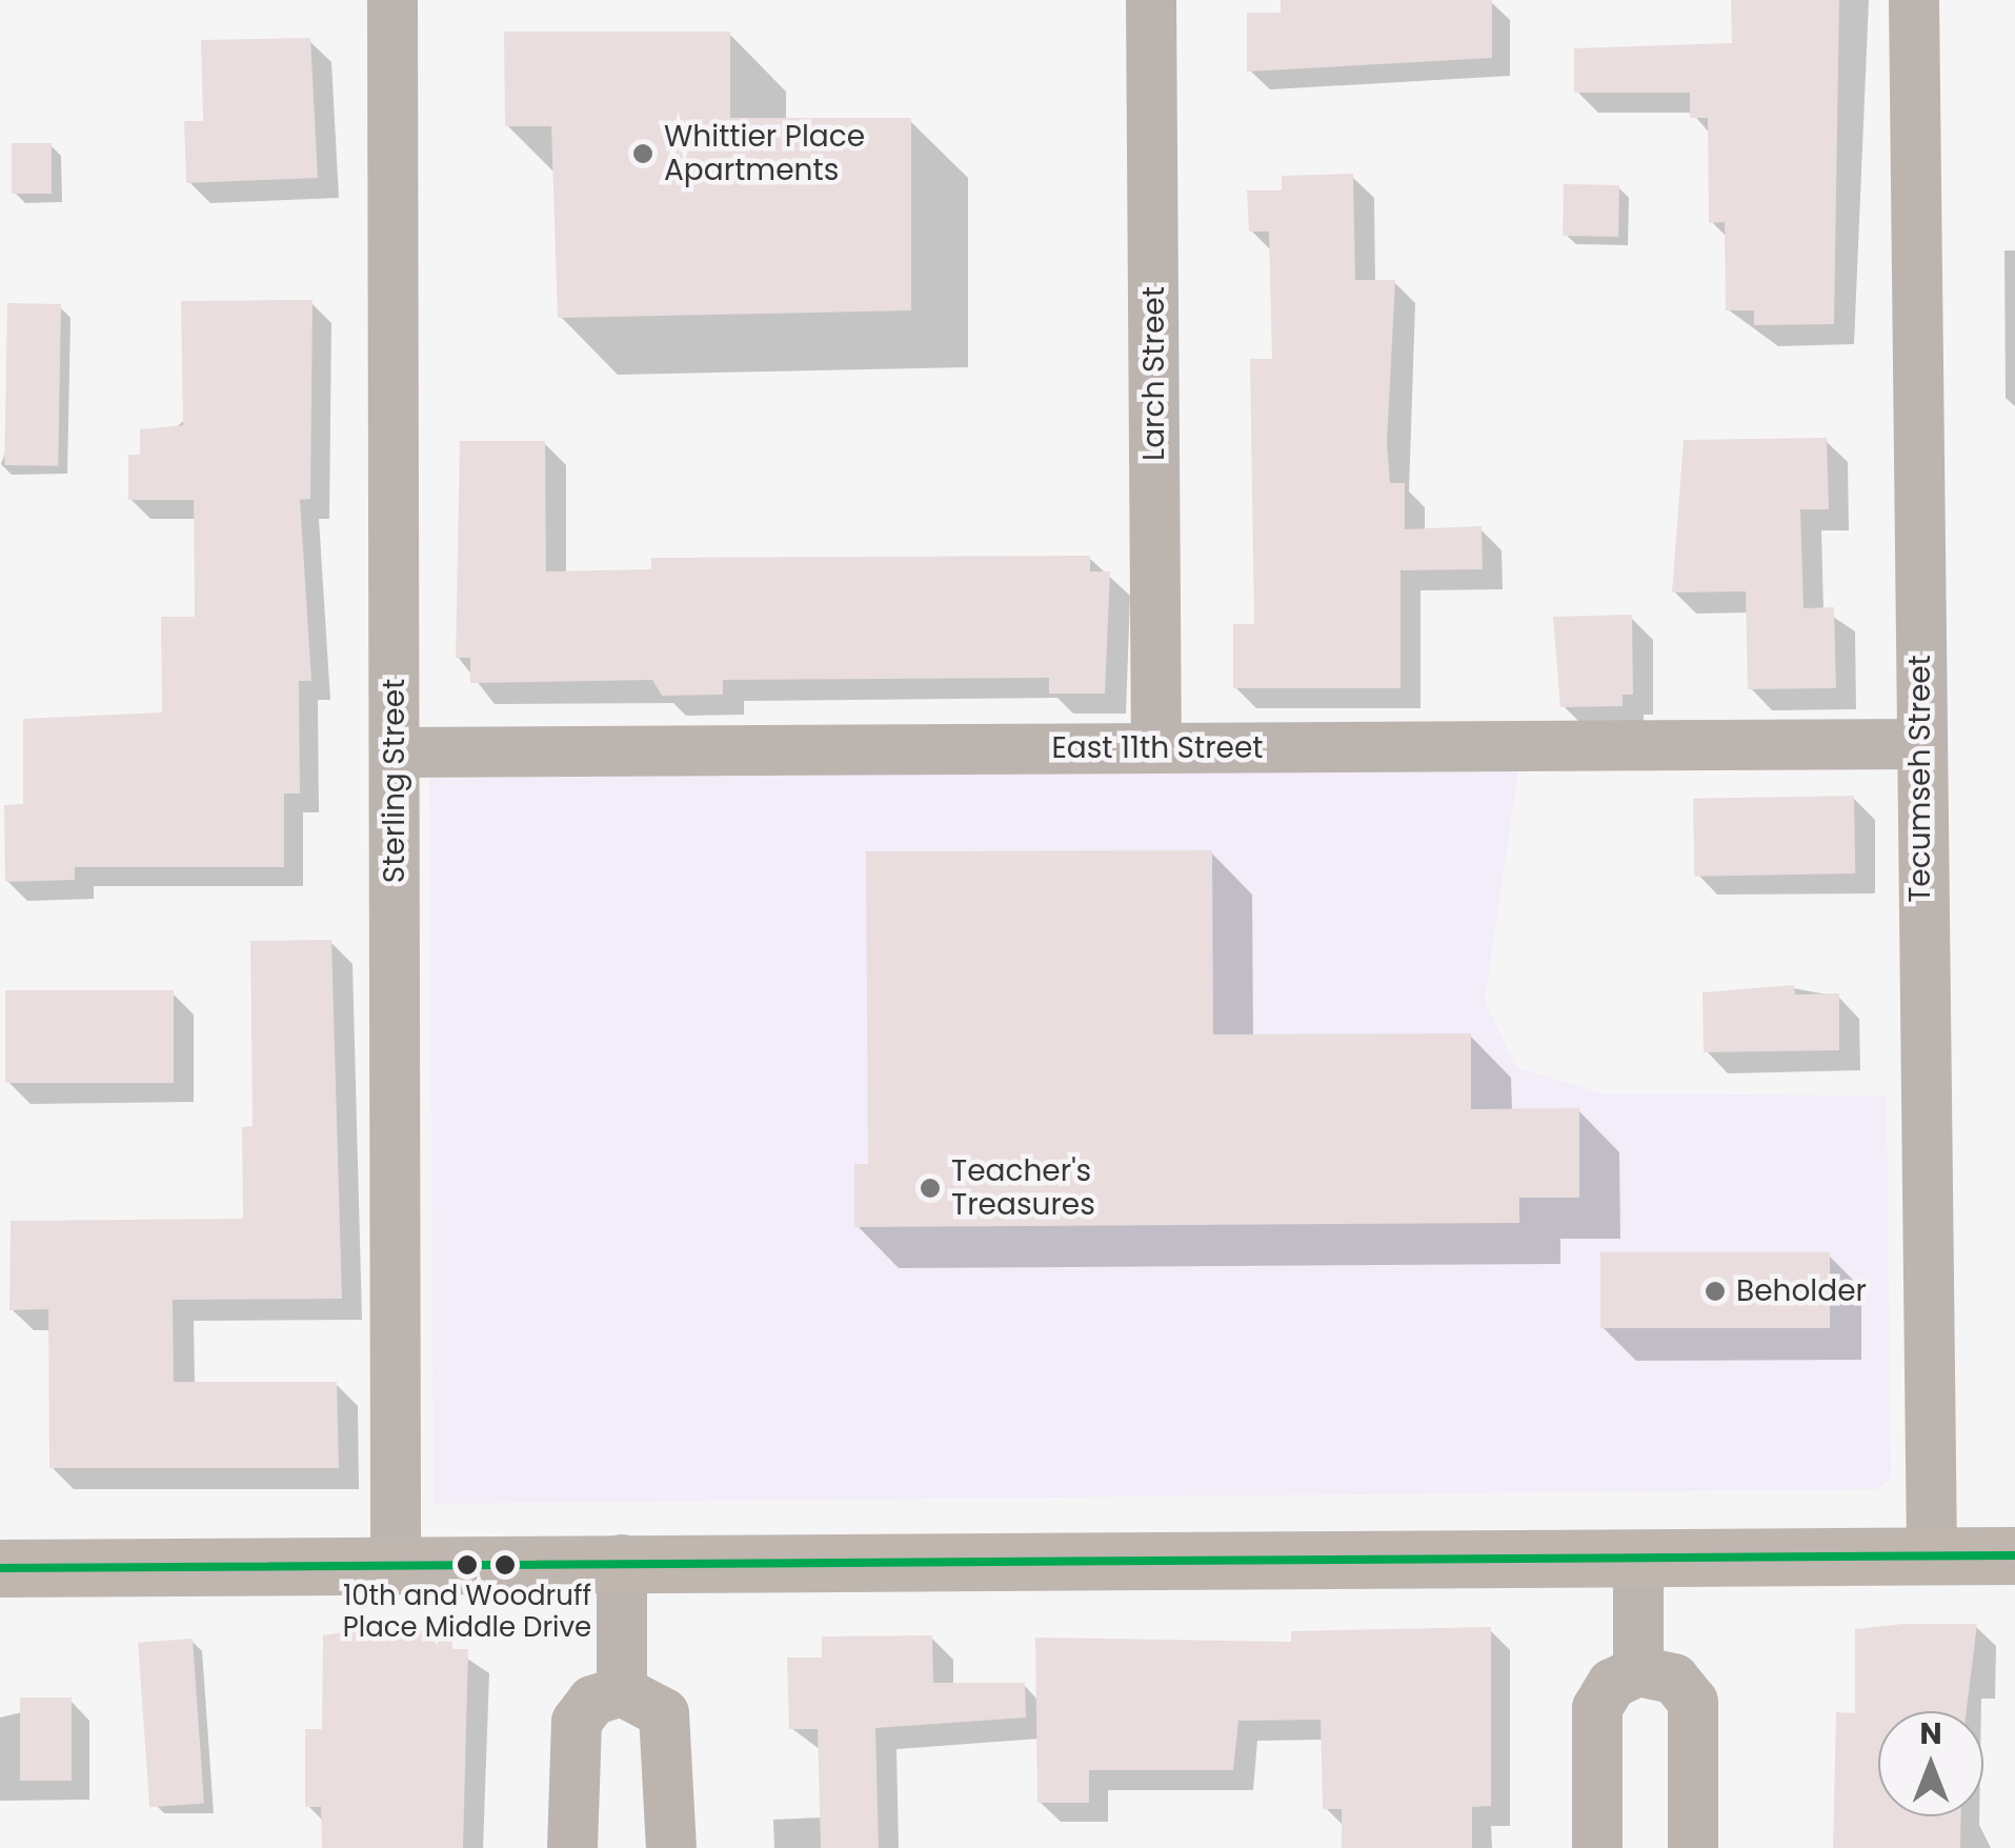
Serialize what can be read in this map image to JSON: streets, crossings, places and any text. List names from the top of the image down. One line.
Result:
{"streets":{"street":["Larch Street","East 11th Street","Tecumseh Street","Sterling Street"]},"crossings":[["Larch Street","East 11th Street"],["East 11th Street","Tecumseh Street"],["East 11th Street","Sterling Street"]],"places":["Whittier Place Apartments","Teacher's Treasures","Beholder","10th and Woodruff Place Middle Drive"],"north":"top"}
